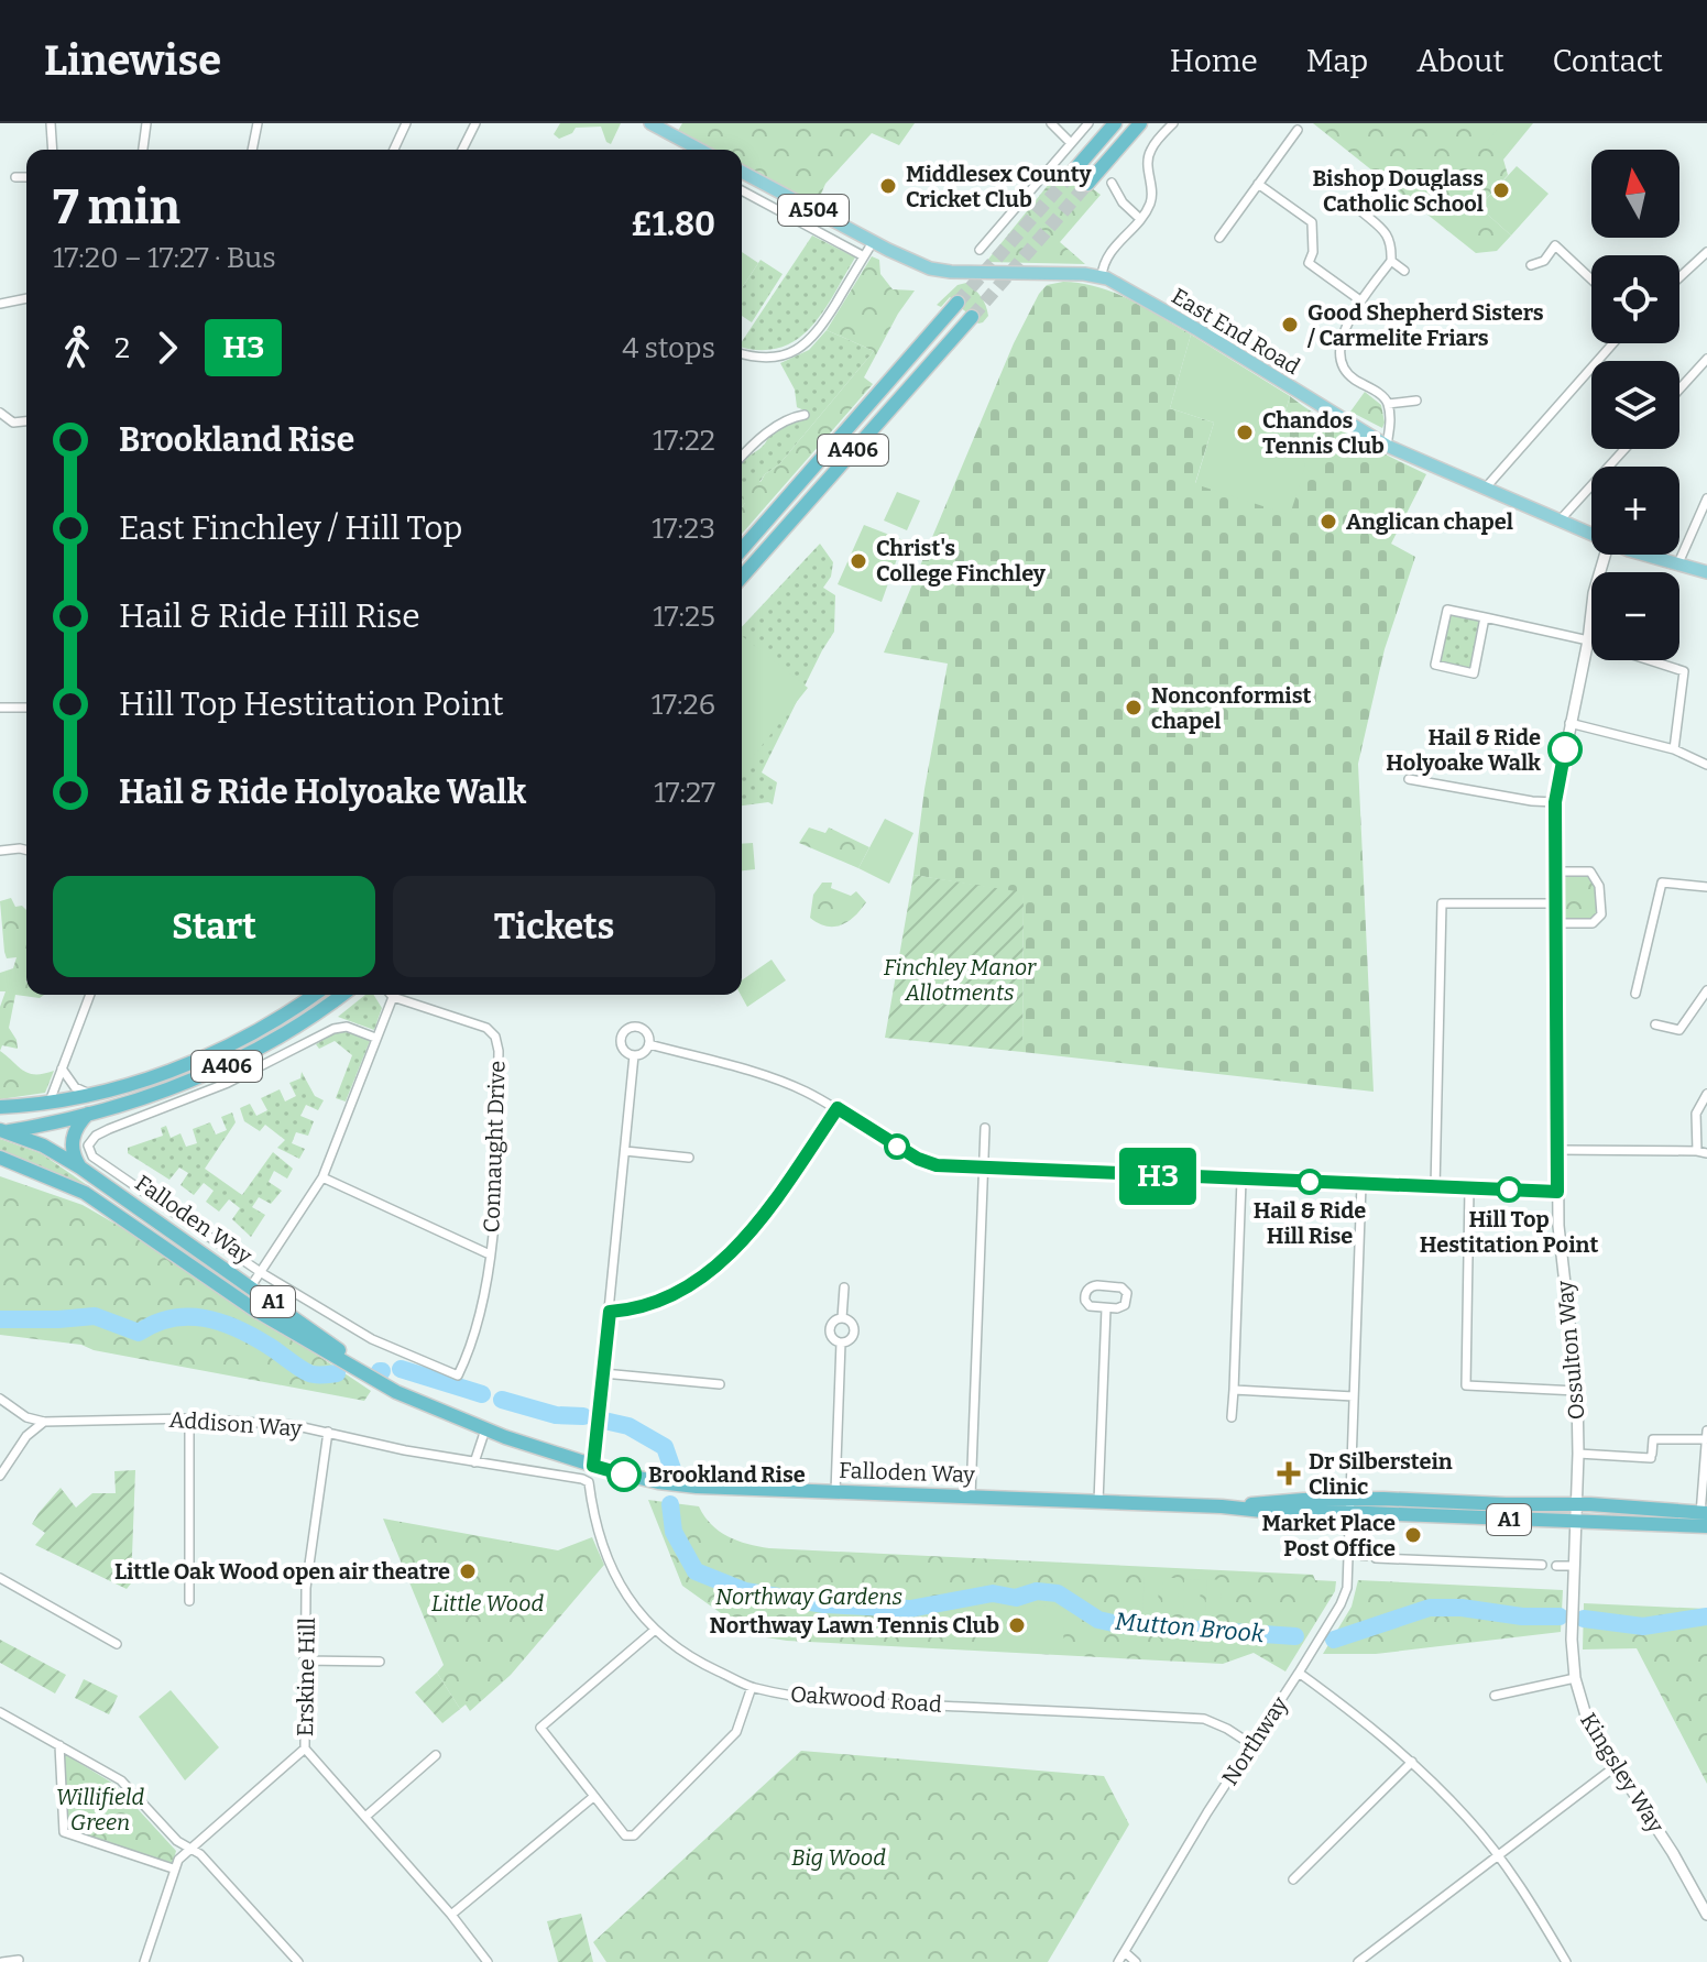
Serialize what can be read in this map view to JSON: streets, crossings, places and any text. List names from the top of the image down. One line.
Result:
{"streets":{"highway":["A406","Falloden Way","A1"],"main road":["A504","East End Road"],"street":["Connaught Drive","Ossulton Way","Addison Way","Erskine Hill","Oakwood Road","Northway","Kingsley Way"]},"crossings":[["A406","Falloden Way"],["Falloden Way","A1"],["Falloden Way","Ossulton Way"],["Falloden Way","Northway"],["Falloden Way","Kingsley Way"],["A1","Ossulton Way"],["A1","Kingsley Way"],["Ossulton Way","Kingsley Way"],["Addison Way","Erskine Hill"],["Addison Way","Oakwood Road"],["Oakwood Road","Northway"]],"water":["Mutton Brook"],"parks":["Finchley Manor Allotments","Northway Gardens","Little Wood","Willifield Green","Big Wood"],"places":{"other":["Middlesex County Cricket Club","Bishop Douglass Catholic School","Good Shepherd Sisters / Carmelite Friars","Chandos Tennis Club","Anglican chapel","Christ's College Finchley","Nonconformist chapel","Hail & Ride Holyoake Walk","Hail & Ride Hill Rise","Hill Top Hestitation Point","Brookland Rise","Market Place Post Office","Little Oak Wood open air theatre","Northway Lawn Tennis Club"],"health":["Dr Silberstein Clinic"]},"lines":["bus line H3"],"north":"top","page":{"header":"Linewise","nav":["Home","Map","About","Contact"],"on_map":"H3","map_buttons":["+","−"],"heading":["7 min","17:20 – 17:27 · Bus","£1.80"],"legs":["2","H3","4 stops"],"list":[{"name":"Brookland Rise","value":"17:22"},{"name":"East Finchley / Hill Top","value":"17:23"},{"name":"Hail & Ride Hill Rise","value":"17:25"},{"name":"Hill Top Hestitation Point","value":"17:26"},{"name":"Hail & Ride Holyoake Walk","value":"17:27"}],"buttons":["Start","Tickets"]}}
